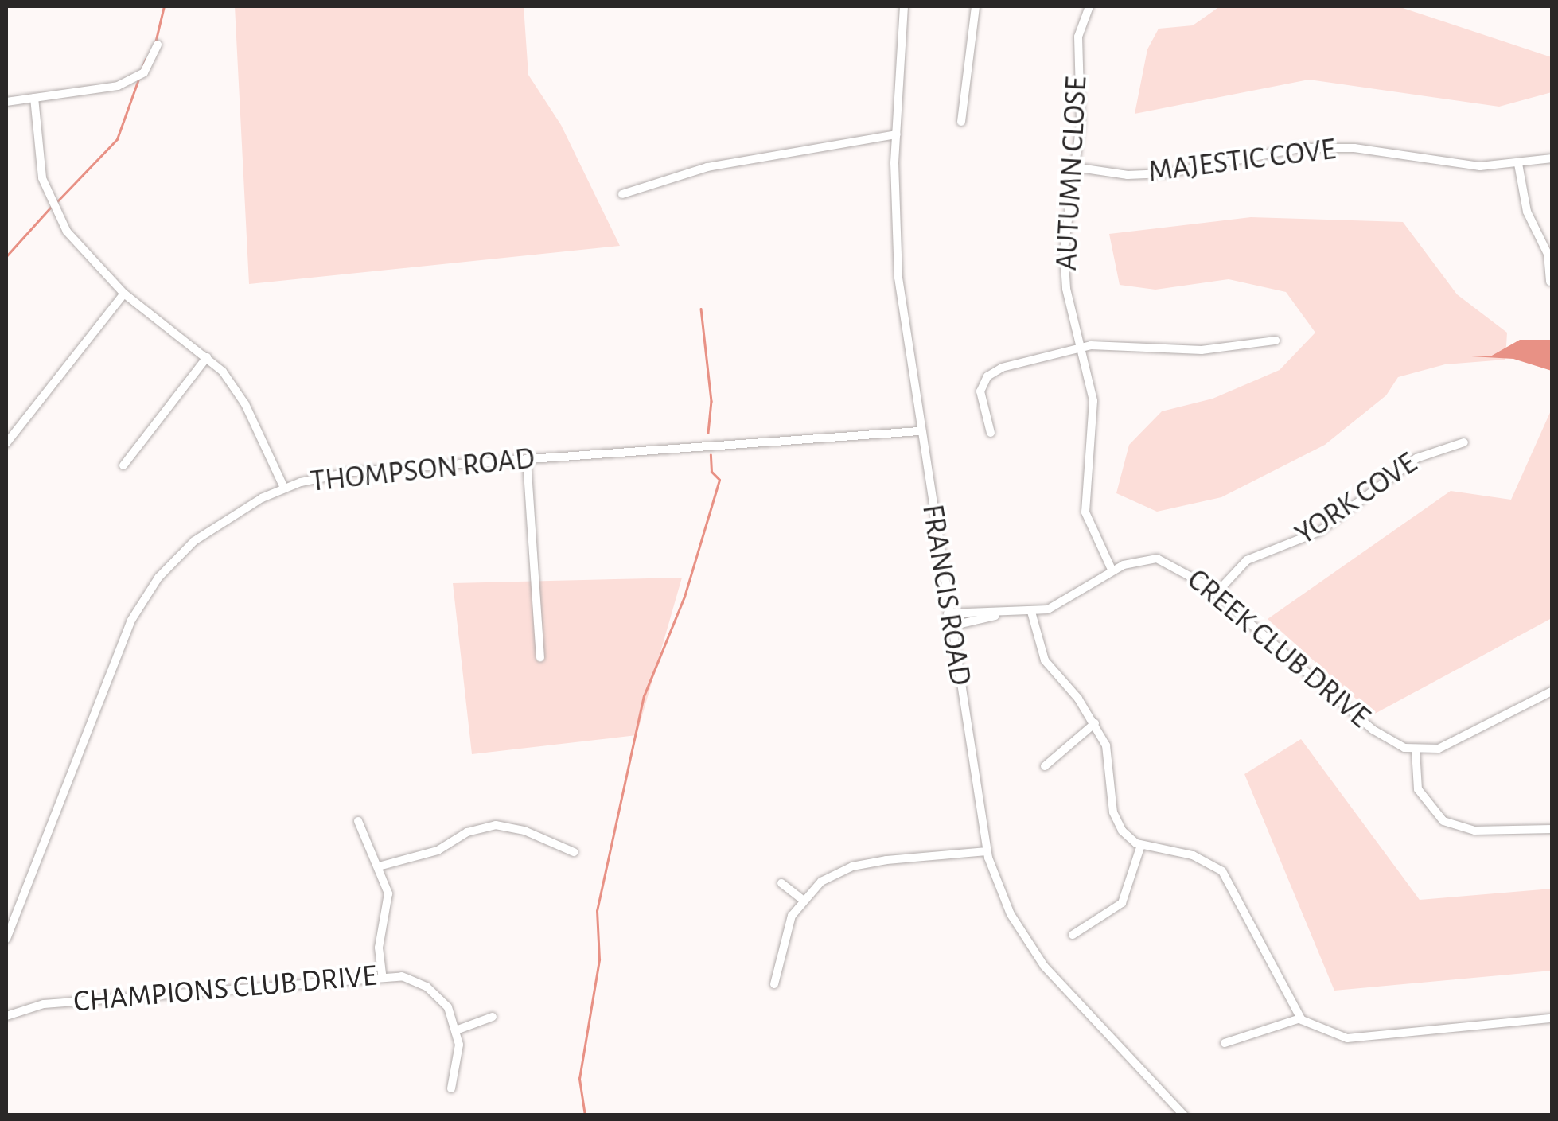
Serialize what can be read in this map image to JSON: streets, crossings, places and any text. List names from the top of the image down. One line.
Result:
{"streets":{"street":["MAJESTIC COVE","AUTUMN CLOSE","THOMPSON ROAD","YORK COVE","FRANCIS ROAD","CREEK CLUB DRIVE","CHAMPIONS CLUB DRIVE"]},"crossings":[["MAJESTIC COVE","AUTUMN CLOSE"],["AUTUMN CLOSE","CREEK CLUB DRIVE"],["THOMPSON ROAD","FRANCIS ROAD"],["YORK COVE","CREEK CLUB DRIVE"],["FRANCIS ROAD","CREEK CLUB DRIVE"]]}
